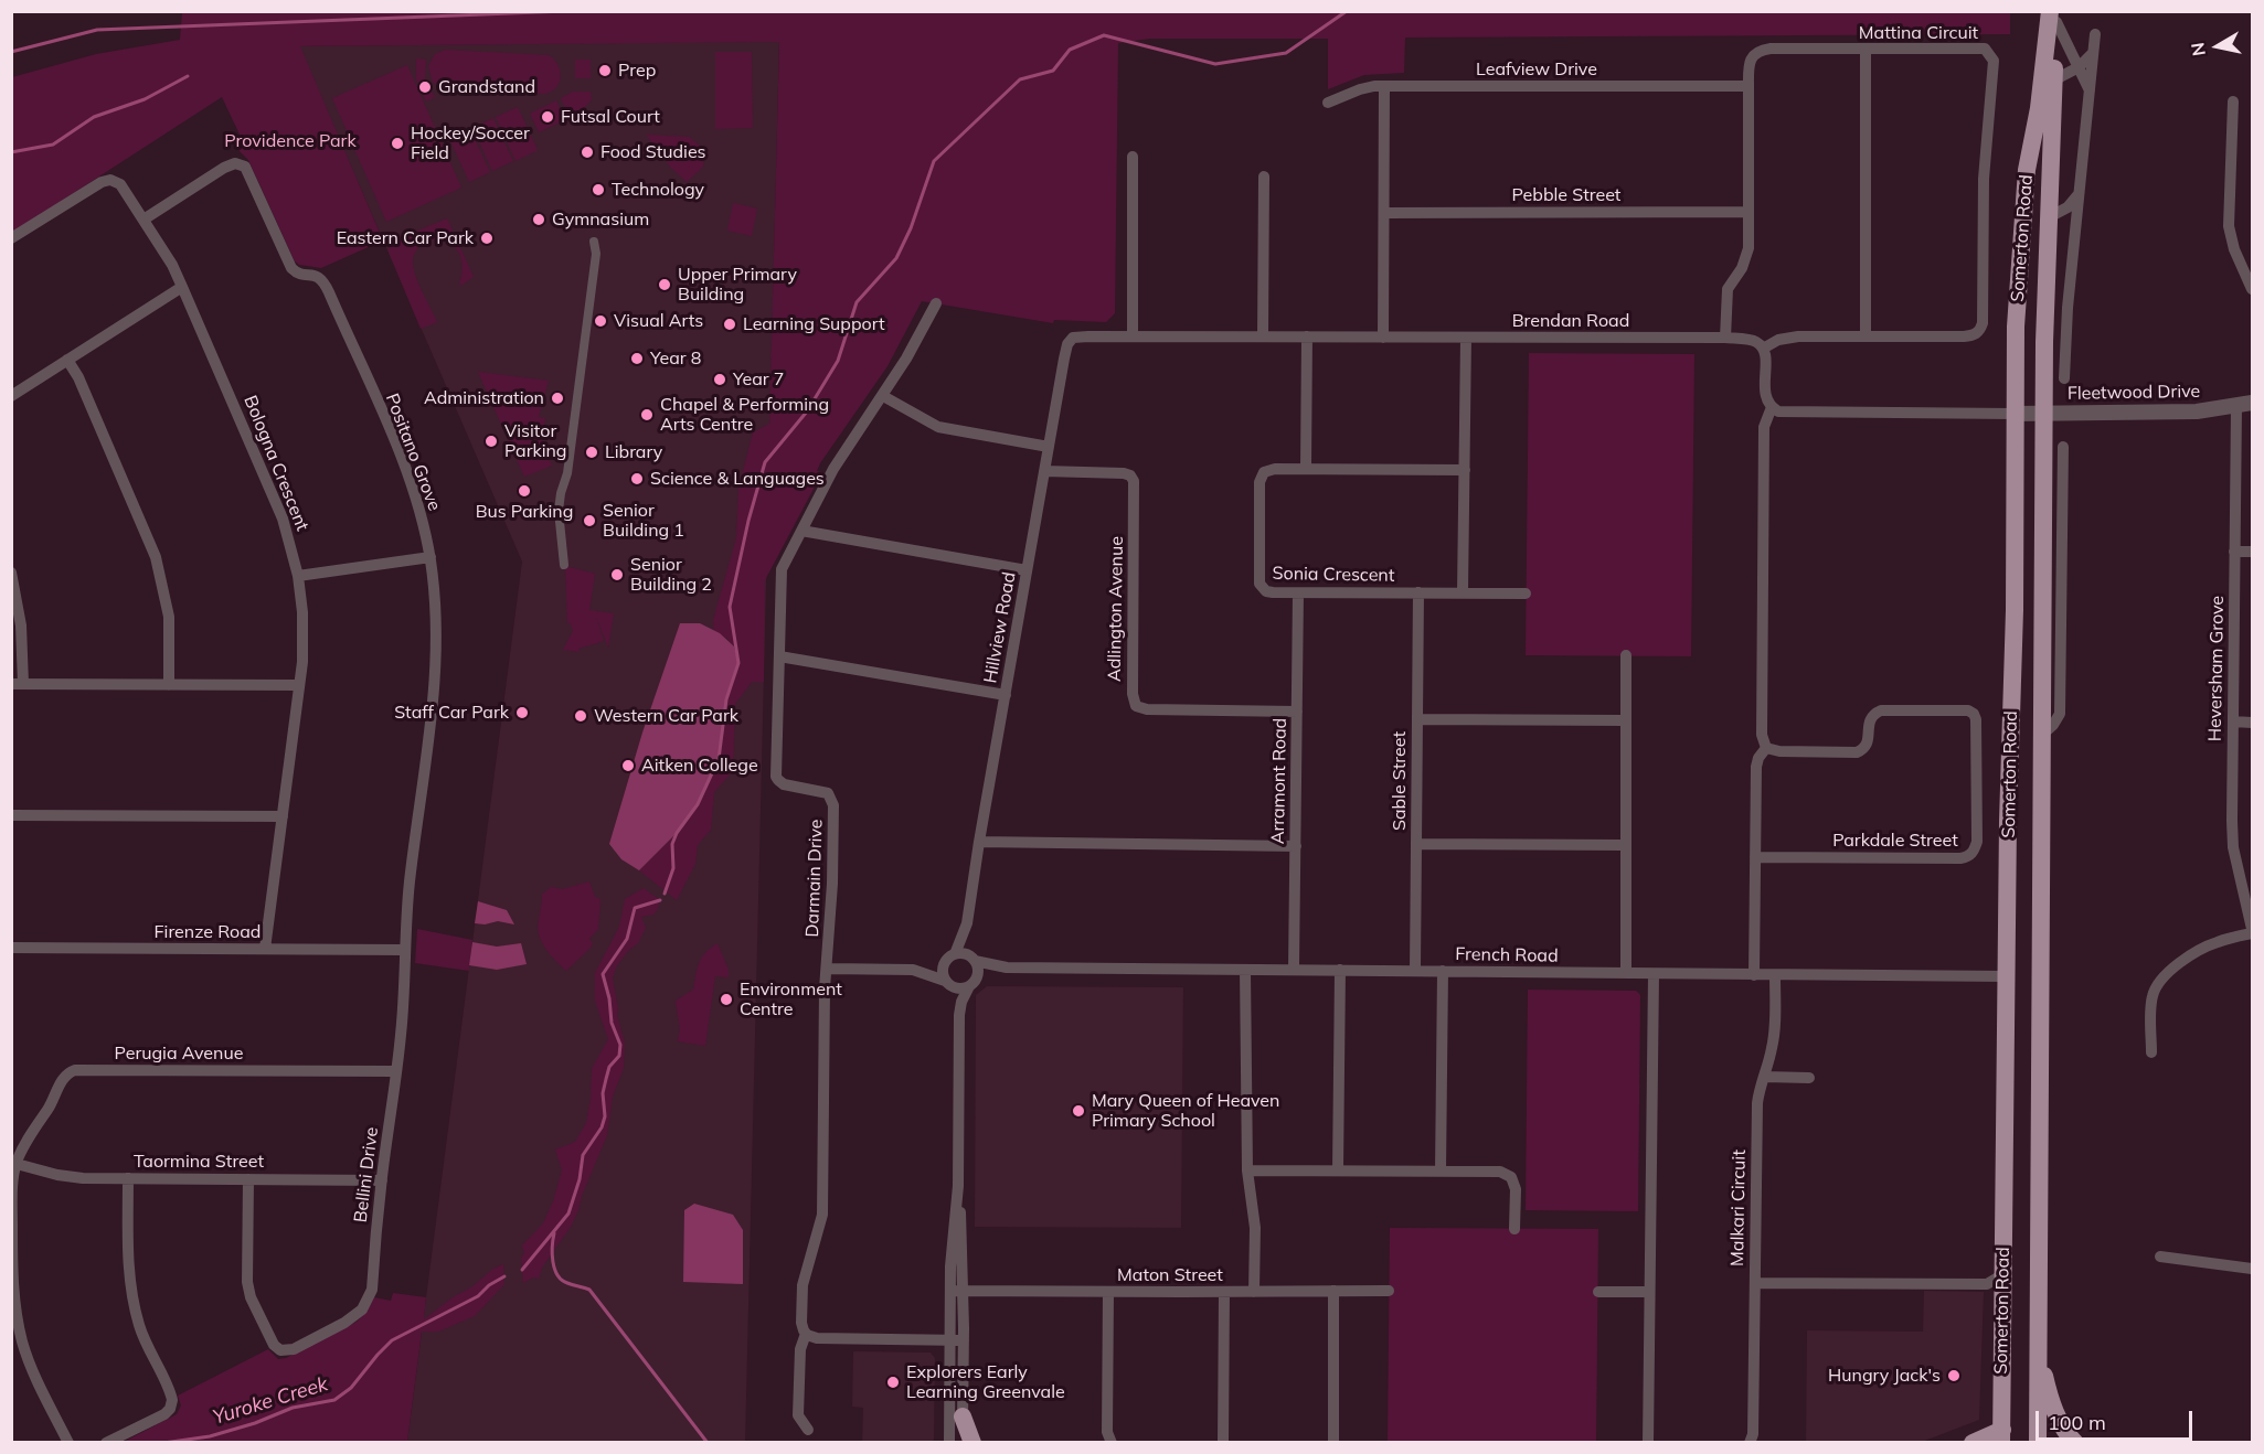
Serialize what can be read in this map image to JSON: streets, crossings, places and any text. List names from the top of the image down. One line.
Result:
{"streets":{"main road":["Somerton Road"],"street":["Mattina Circuit","Leafview Drive","Pebble Street","Brendan Road","Fleetwood Drive","Positano Grove","Bologna Crescent","Sonia Crescent","Adlington Avenue","Hillview Road","Heversham Grove","Arramont Road","Sable Street","Parkdale Street","Darmain Drive","Firenze Road","French Road","Perugia Avenue","Taormina Street","Bellini Drive","Malkari Circuit","Maton Street"]},"crossings":[["Mattina Circuit","Leafview Drive"],["Mattina Circuit","Pebble Street"],["Mattina Circuit","Brendan Road"],["Somerton Road","Fleetwood Drive"],["Somerton Road","French Road"],["Brendan Road","Hillview Road"],["Fleetwood Drive","Heversham Grove"],["Positano Grove","Bologna Crescent"],["Positano Grove","Firenze Road"],["Positano Grove","Bellini Drive"],["Bologna Crescent","Firenze Road"],["Sonia Crescent","Arramont Road"],["Sonia Crescent","Sable Street"],["Adlington Avenue","Hillview Road"],["Adlington Avenue","Arramont Road"],["Hillview Road","French Road"],["Arramont Road","French Road"],["Sable Street","French Road"],["Firenze Road","Bellini Drive"],["French Road","Malkari Circuit"],["Perugia Avenue","Taormina Street"],["Perugia Avenue","Bellini Drive"],["Taormina Street","Bellini Drive"]],"water":["Yuroke Creek"],"parks":["Providence Park"],"places":["Prep","Grandstand","Futsal Court","Hockey/Soccer Field","Food Studies","Technology","Gymnasium","Eastern Car Park","Upper Primary Building","Visual Arts","Learning Support","Year 8","Year 7","Administration","Chapel & Performing Arts Centre","Visitor Parking","Library","Science & Languages","Bus Parking","Senior Building 1","Senior Building 2","Staff Car Park","Western Car Park","Aitken College","Environment Centre","Mary Queen of Heaven Primary School","Hungry Jack's","Explorers Early Learning Greenvale"],"scale_bar":"100 m","north":"left"}
